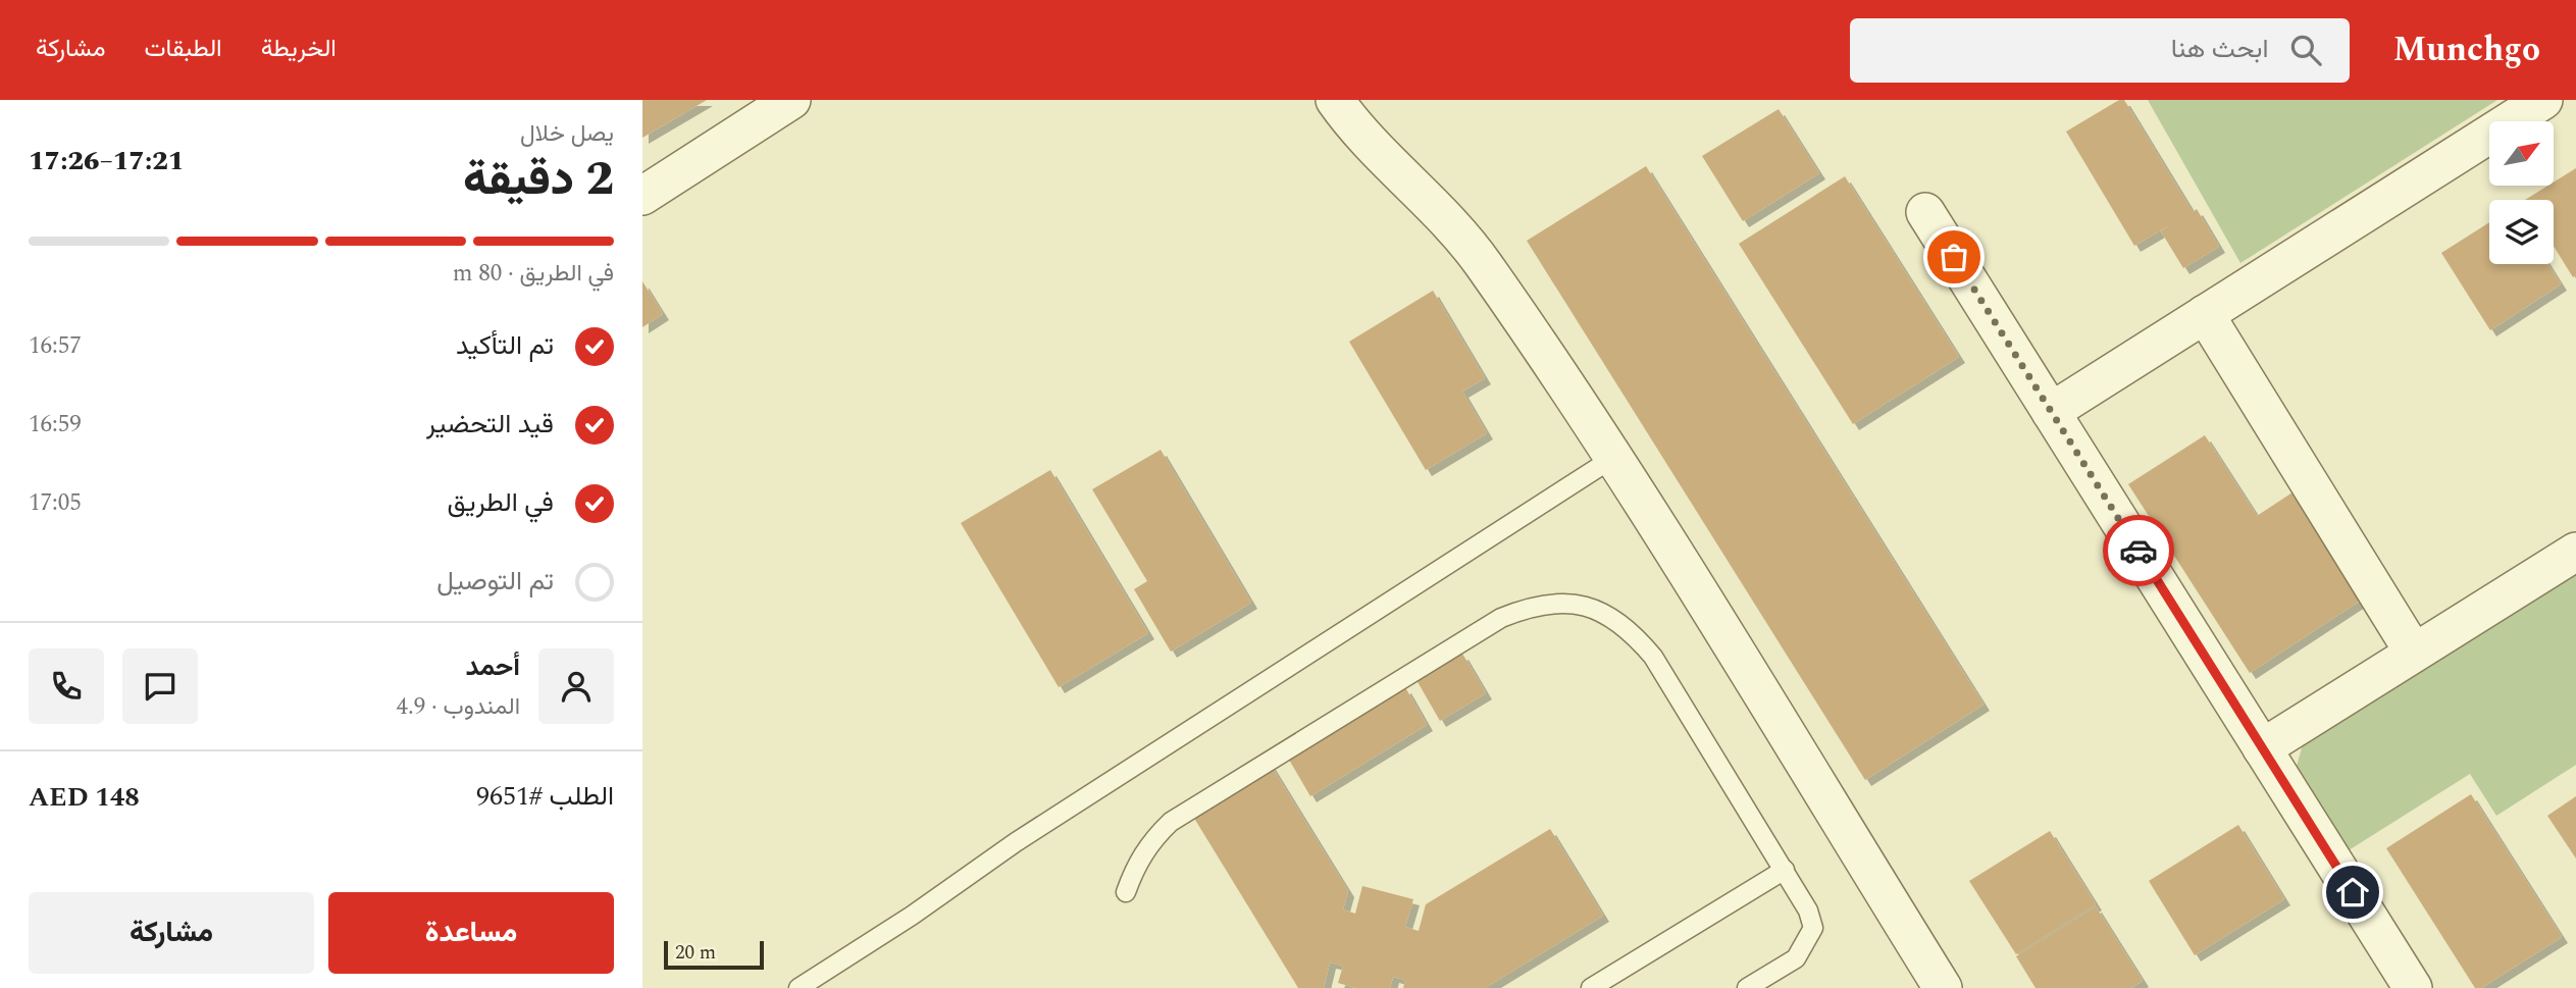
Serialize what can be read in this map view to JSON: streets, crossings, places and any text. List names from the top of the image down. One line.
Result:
{"scale_bar":"20 m","north":"top right","page":{"header":"Munchgo","search":"ابحث هنا","nav":["الخريطة","الطبقات","مشاركة"],"heading":["2 دقيقة","يصل خلال","17:21–17:26"],"panel":["أحمد","المندوب · 4.9","الطلب #9651","AED 148"],"bar":"في الطريق · 80 m","list":[["تم التأكيد","16:57"],["قيد التحضير","16:59"],["في الطريق","17:05"],"تم التوصيل"],"buttons":["مساعدة","مشاركة"],"scale":"20 m"}}
